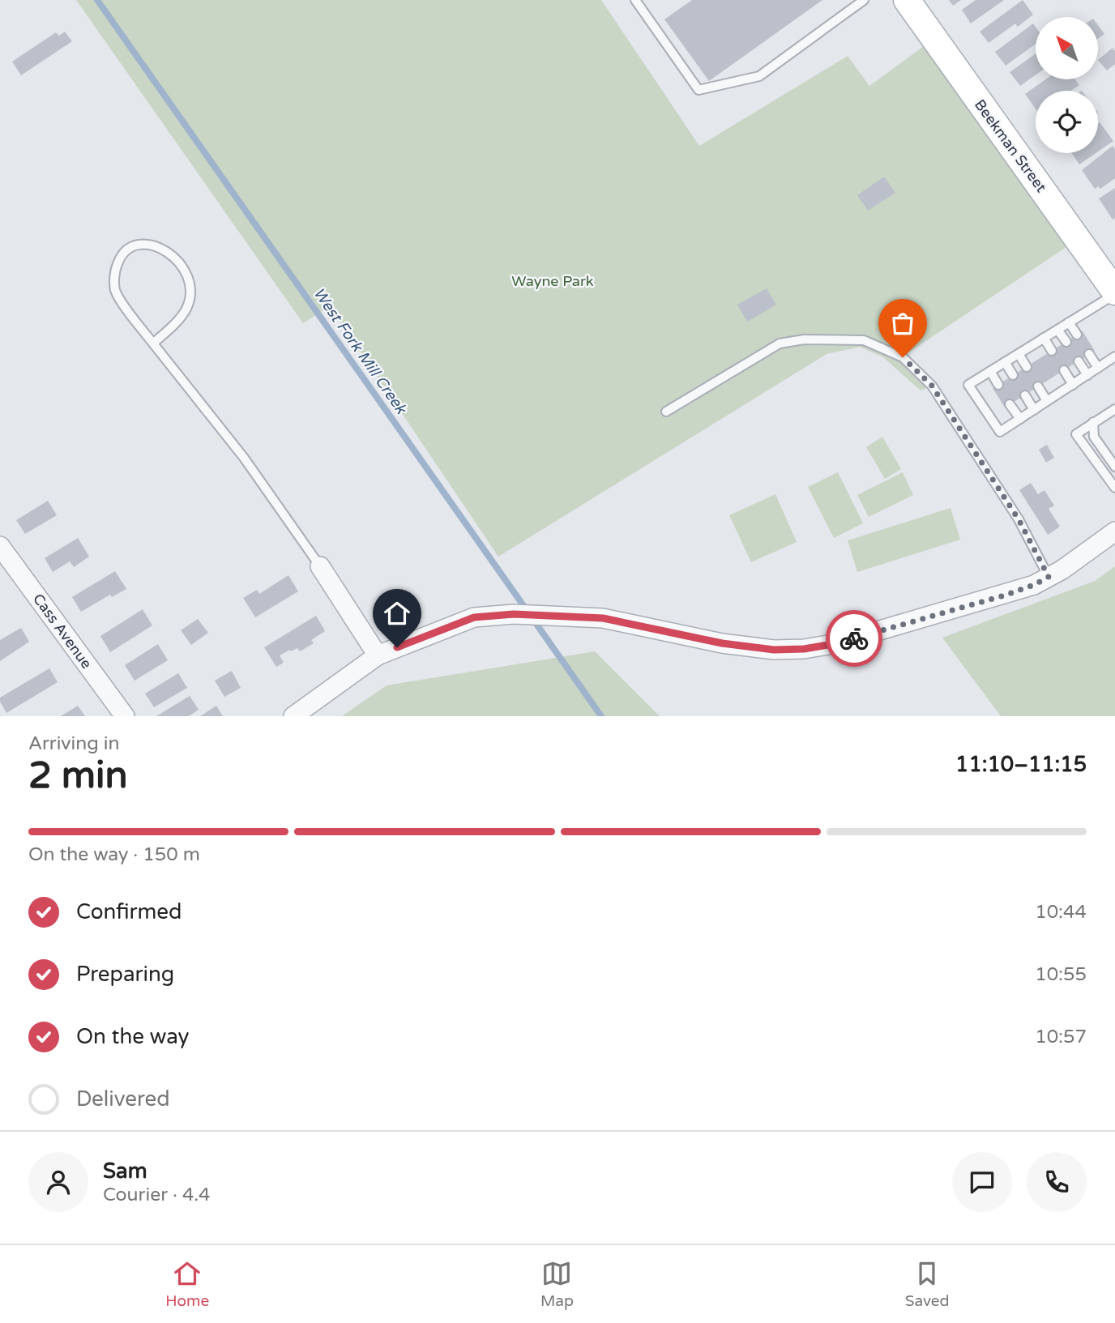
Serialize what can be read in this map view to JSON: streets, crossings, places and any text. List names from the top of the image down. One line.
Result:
{"streets":{"main road":["Beekman Street"],"street":["Cass Avenue"]},"water":["West Fork Mill Creek"],"parks":["Wayne Park"],"north":"top left","page":{"heading":["2 min","Arriving in","11:10–11:15"],"panel":["Sam","Courier · 4.4"],"bar":"On the way · 150 m","list":[["Confirmed","10:44"],["Preparing","10:55"],["On the way","10:57"],"Delivered"],"tabs":["Home","Map","Saved"]}}
